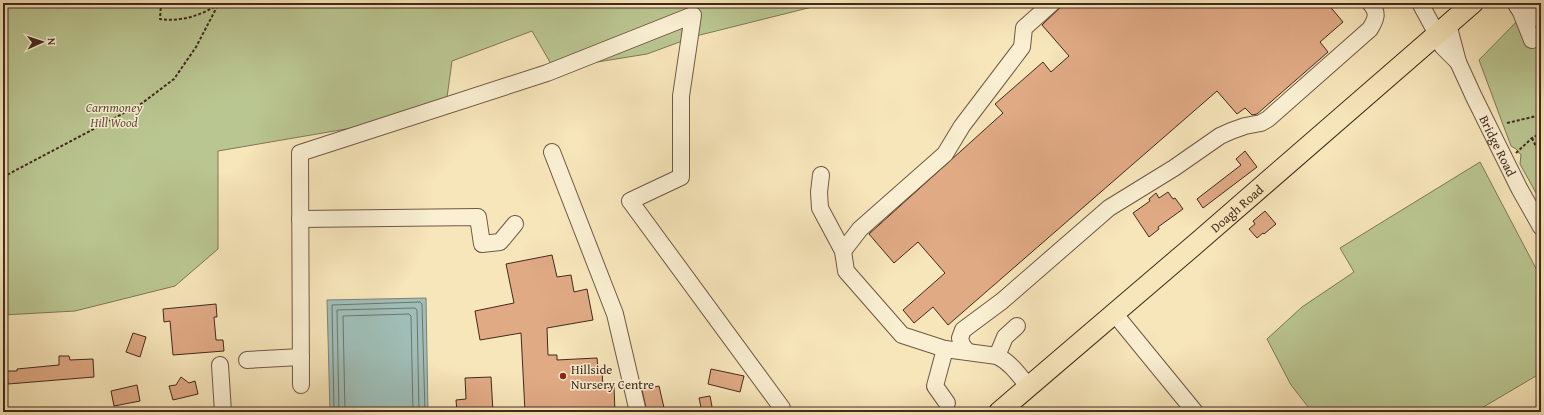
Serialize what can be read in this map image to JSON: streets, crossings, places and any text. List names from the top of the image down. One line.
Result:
{"streets":{"main road":["Doagh Road"],"street":["Bridge Road"]},"crossings":[["Bridge Road","Doagh Road"]],"parks":["Carnmoney Hill Wood"],"places":["Hillside Nursery Centre"],"north":"right"}
